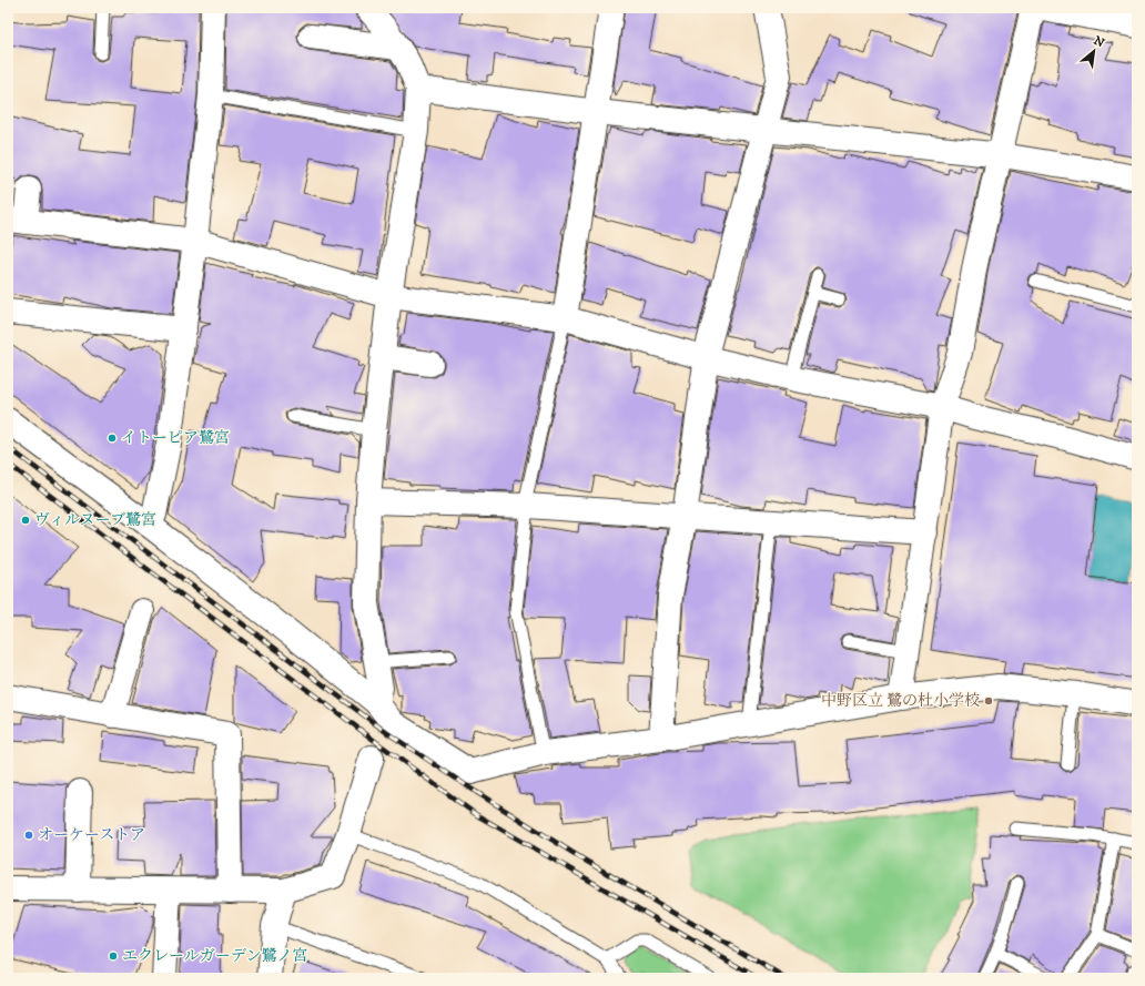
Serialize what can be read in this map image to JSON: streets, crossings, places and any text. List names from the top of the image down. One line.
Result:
{"places":["イトーピア鷺宮","ヴィルヌーブ鷺宮","中野区立 鷺の杜小学校","オーケーストア","エクレールガーデン鷺ノ宮"],"north":"top right"}
